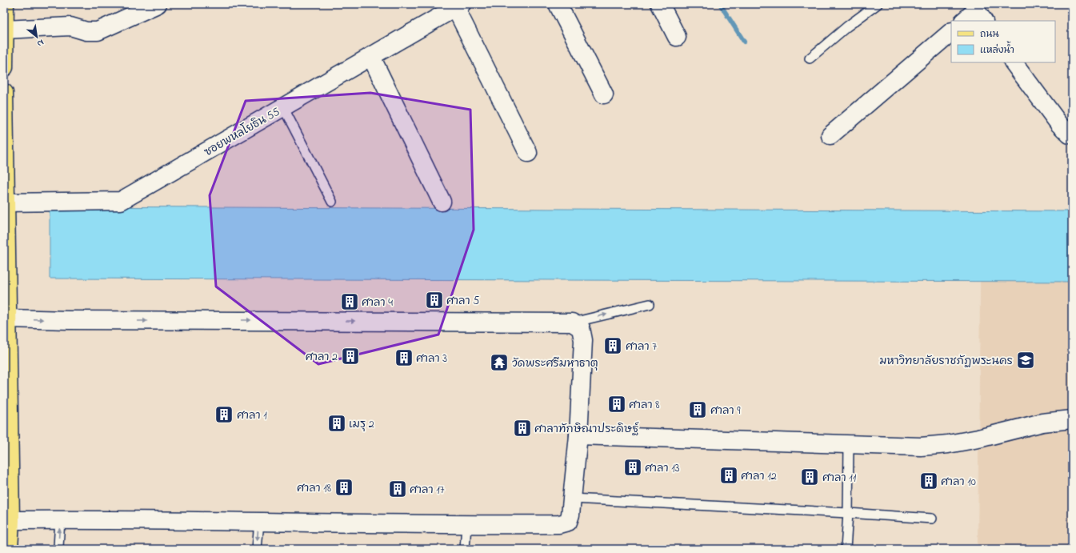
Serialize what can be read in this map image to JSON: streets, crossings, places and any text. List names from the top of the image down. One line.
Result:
{"streets":{"street":["ซอยพหลโยธิน 55"]},"places":{"building":["ศาลา 5","ศาลา 4","ศาลา 7","ศาลา 2","ศาลา 3","ศาลา 8","ศาลา 9","ศาลา 1","เมรุ 2","ศาลาทักษิณาประดิษฐ์","ศาลา 13","ศาลา 12","ศาลา 11","ศาลา 10","ศาลา 18","ศาลา 17"],"school or university":["มหาวิทยาลัยราชภัฏพระนคร"],"temple":["วัดพระศรีมหาธาตุ"]},"legend":["ถนน","แหล่งน้ำ"],"north":"bottom right"}
